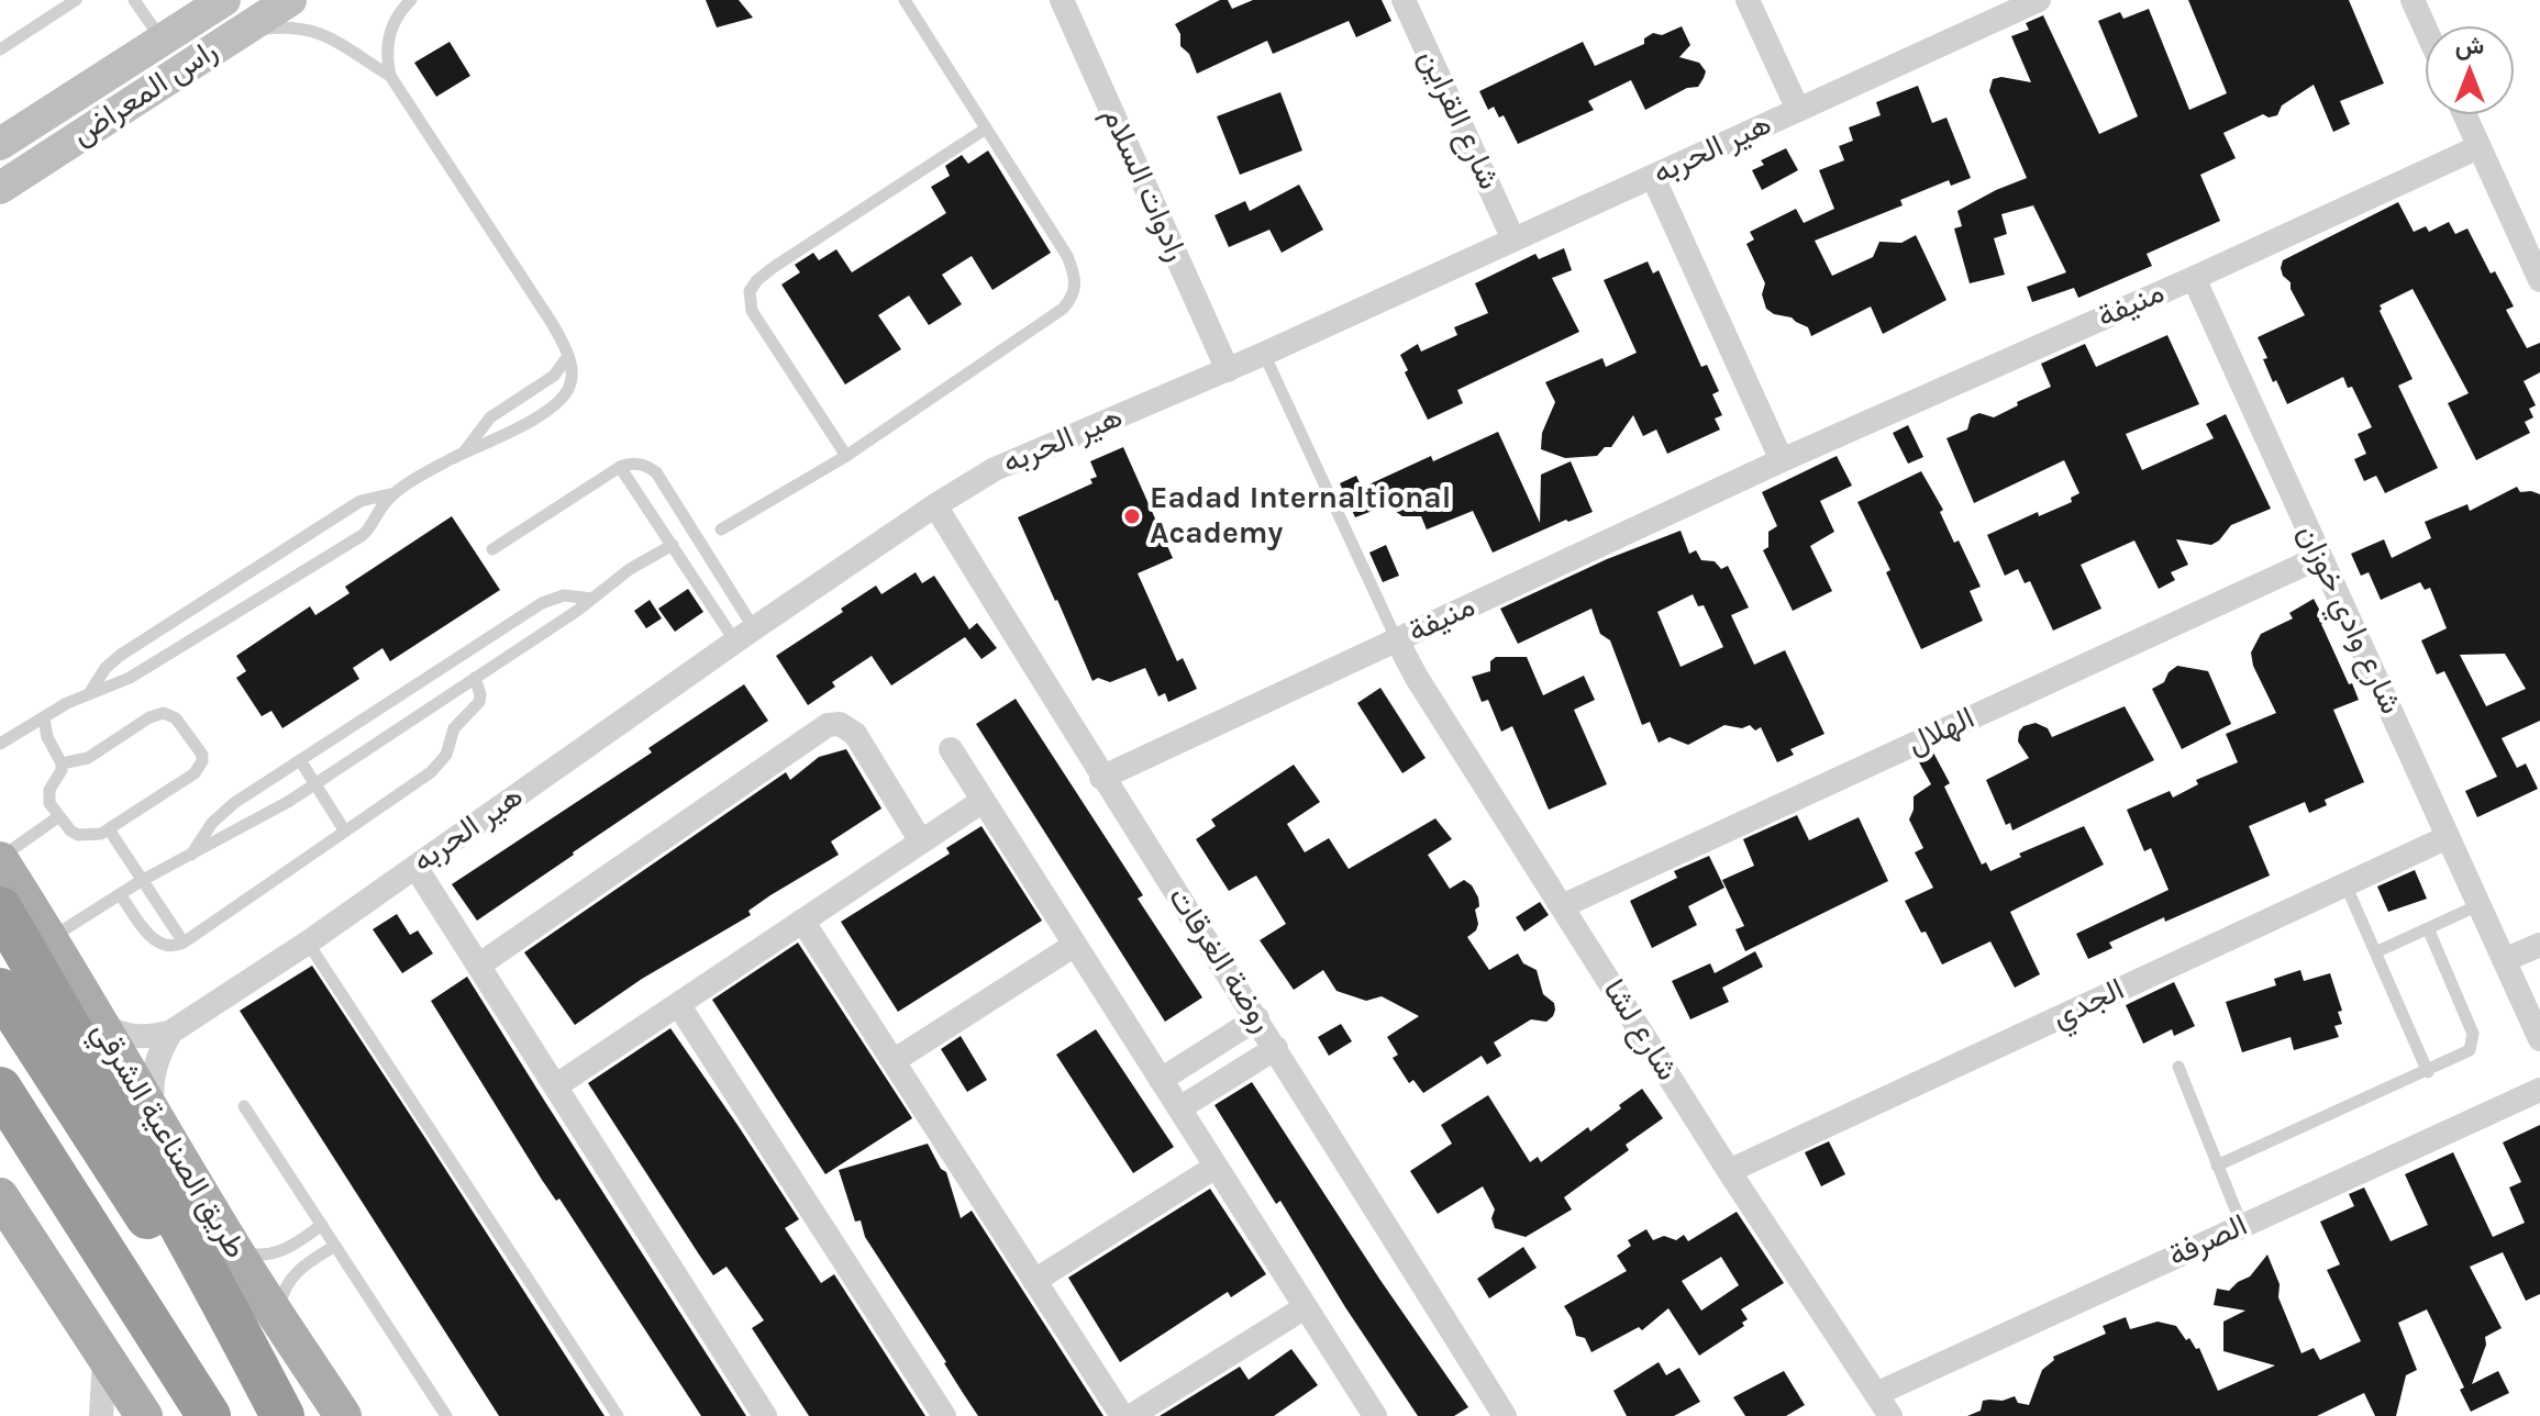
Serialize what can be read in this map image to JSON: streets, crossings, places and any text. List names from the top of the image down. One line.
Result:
{"streets":{"highway":["طريق الصناعية الشرقي"],"street":["راس المعراض","شارع القراين","هير الحربه","رادوات السلام","منيفة","شارع وادي خوزان","الهلال","روضة الغرقات","الجدي","شارع لشا","الصرفة"]},"crossings":[["شارع القراين","هير الحربه"],["هير الحربه","رادوات السلام"],["هير الحربه","روضة الغرقات"],["هير الحربه","طريق الصناعية الشرقي"],["منيفة","شارع وادي خوزان"],["منيفة","روضة الغرقات"],["منيفة","شارع لشا"],["شارع وادي خوزان","الهلال"],["شارع وادي خوزان","الجدي"],["الهلال","شارع لشا"],["الجدي","شارع لشا"],["شارع لشا","الصرفة"]],"places":["Eadad Internaltional Academy"],"north":"top"}
